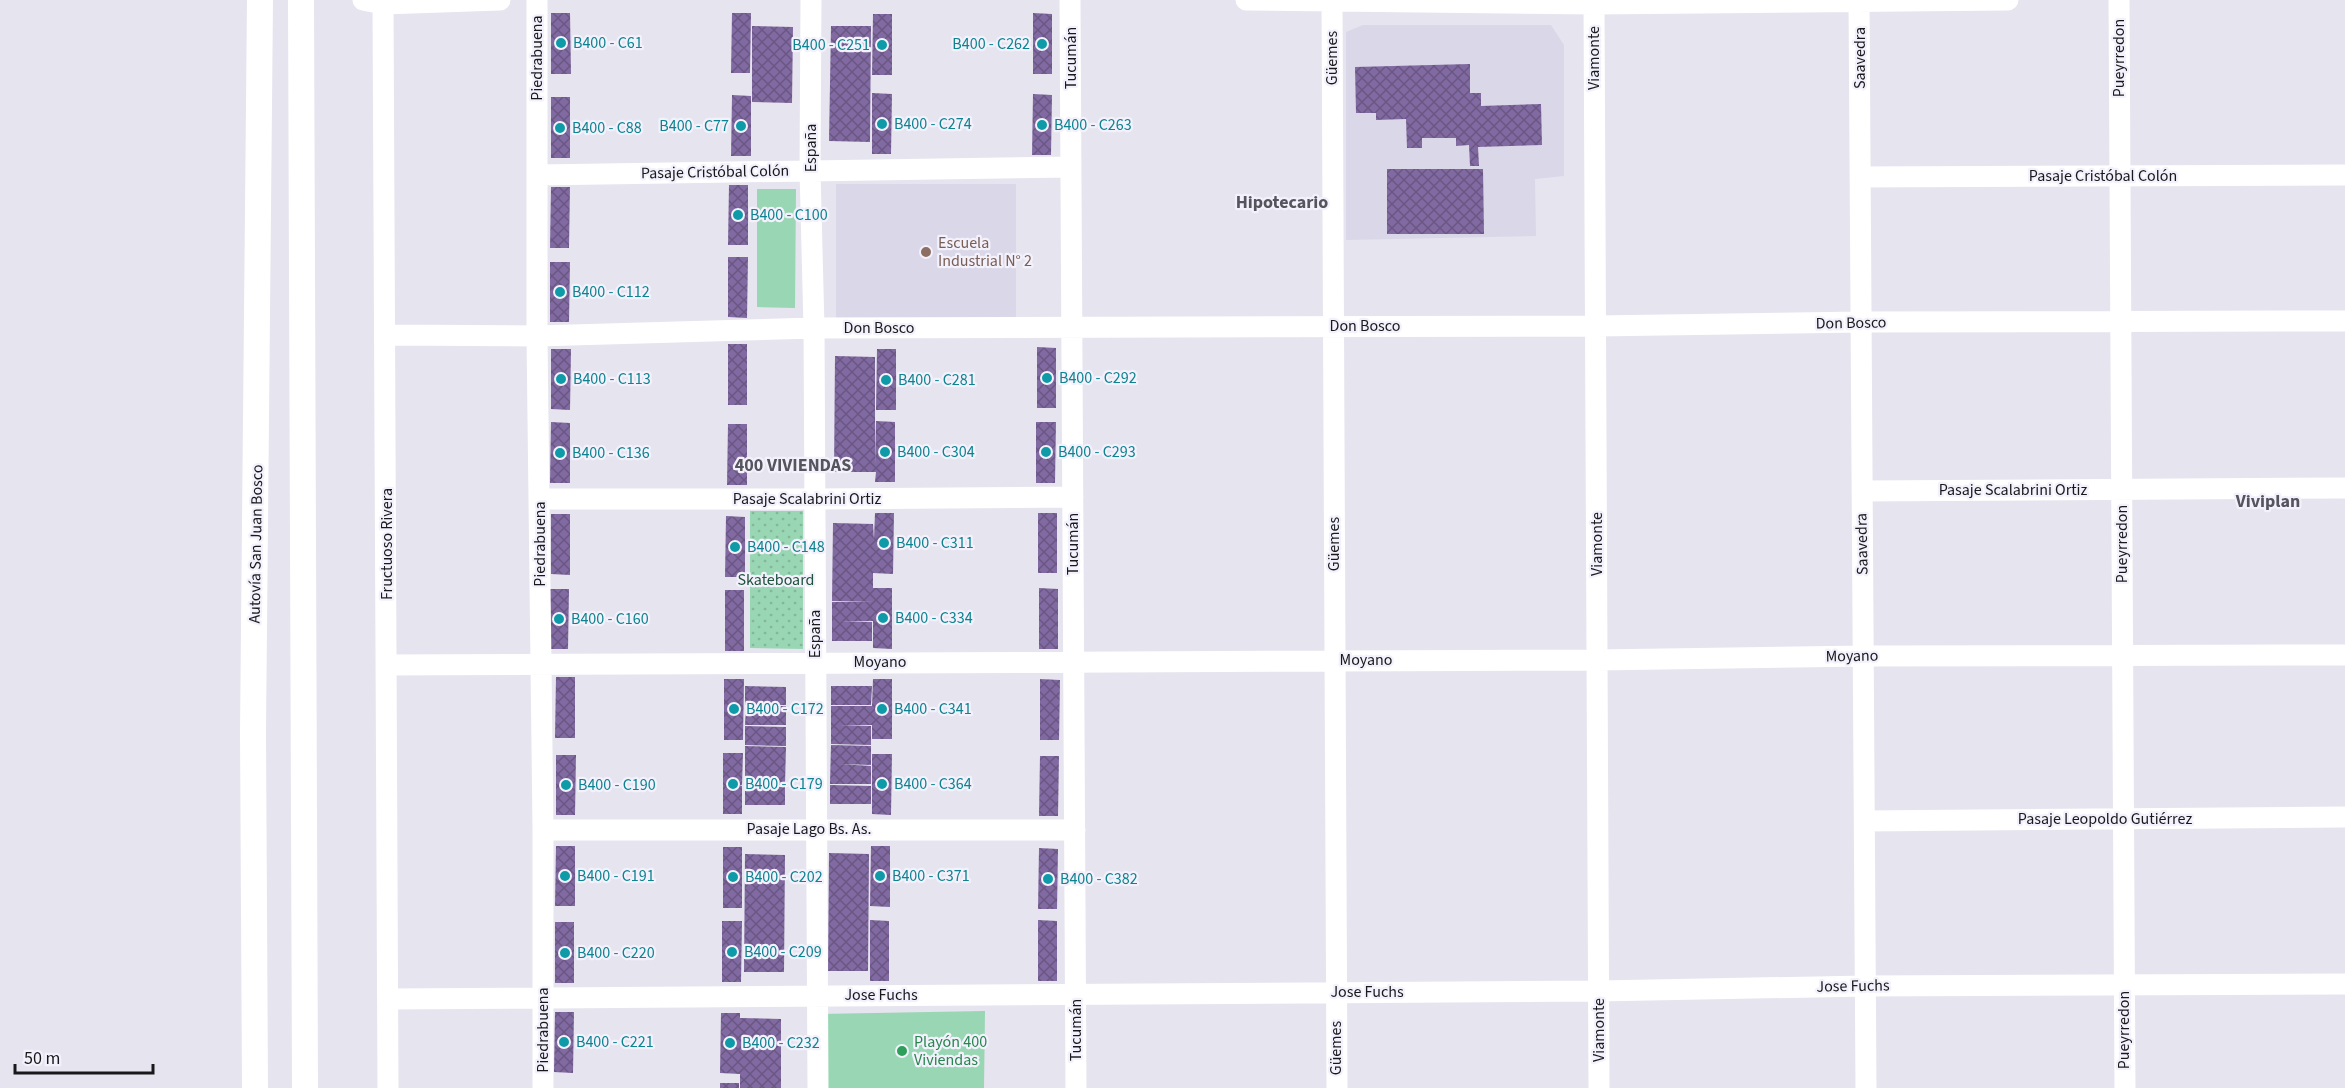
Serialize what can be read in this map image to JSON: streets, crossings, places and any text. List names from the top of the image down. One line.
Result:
{"streets":{"main road":["Autovía San Juan Bosco"],"street":["Piedrabuena","Tucumán","Güemes","Viamonte","Saavedra","Pueyrredon","España","Pasaje Cristóbal Colón","Don Bosco","Pasaje Scalabrini Ortiz","Fructuoso Rivera","Moyano","Pasaje Leopoldo Gutiérrez","Pasaje Lago Bs. As.","Jose Fuchs"]},"crossings":[["Piedrabuena","Pasaje Cristóbal Colón"],["Piedrabuena","Don Bosco"],["Piedrabuena","Pasaje Scalabrini Ortiz"],["Piedrabuena","Moyano"],["Piedrabuena","Pasaje Lago Bs. As."],["Piedrabuena","Jose Fuchs"],["Tucumán","Pasaje Cristóbal Colón"],["Tucumán","Don Bosco"],["Tucumán","Pasaje Scalabrini Ortiz"],["Tucumán","Moyano"],["Tucumán","Pasaje Lago Bs. As."],["Tucumán","Jose Fuchs"],["Güemes","Don Bosco"],["Güemes","Moyano"],["Güemes","Jose Fuchs"],["Viamonte","Don Bosco"],["Viamonte","Moyano"],["Viamonte","Jose Fuchs"],["Saavedra","Pasaje Cristóbal Colón"],["Saavedra","Don Bosco"],["Saavedra","Pasaje Scalabrini Ortiz"],["Saavedra","Moyano"],["Saavedra","Pasaje Leopoldo Gutiérrez"],["Saavedra","Jose Fuchs"],["Pueyrredon","Pasaje Cristóbal Colón"],["Pueyrredon","Don Bosco"],["Pueyrredon","Pasaje Scalabrini Ortiz"],["Pueyrredon","Moyano"],["Pueyrredon","Pasaje Leopoldo Gutiérrez"],["Pueyrredon","Jose Fuchs"],["España","Pasaje Cristóbal Colón"],["España","Don Bosco"],["España","Pasaje Scalabrini Ortiz"],["España","Moyano"],["España","Pasaje Lago Bs. As."],["España","Jose Fuchs"],["Don Bosco","Fructuoso Rivera"],["Fructuoso Rivera","Moyano"],["Fructuoso Rivera","Jose Fuchs"]],"districts":["Hipotecario","400 VIVIENDAS","Viviplan"],"parks":["Skateboard"],"places":["B400 - C61","B400 - C262","B400 - C251","B400 - C274","B400 - C263","B400 - C77","B400 - C88","B400 - C100","Escuela Industrial N° 2","B400 - C112","B400 - C292","B400 - C113","B400 - C281","B400 - C304","B400 - C293","B400 - C136","B400 - C311","B400 - C148","B400 - C334","B400 - C160","B400 - C172","B400 - C341","B400 - C179","B400 - C364","B400 - C190","B400 - C191","B400 - C371","B400 - C202","B400 - C382","B400 - C209","B400 - C220","B400 - C221","B400 - C232","Playón 400 Viviendas"],"scale_bar":"50 m"}
